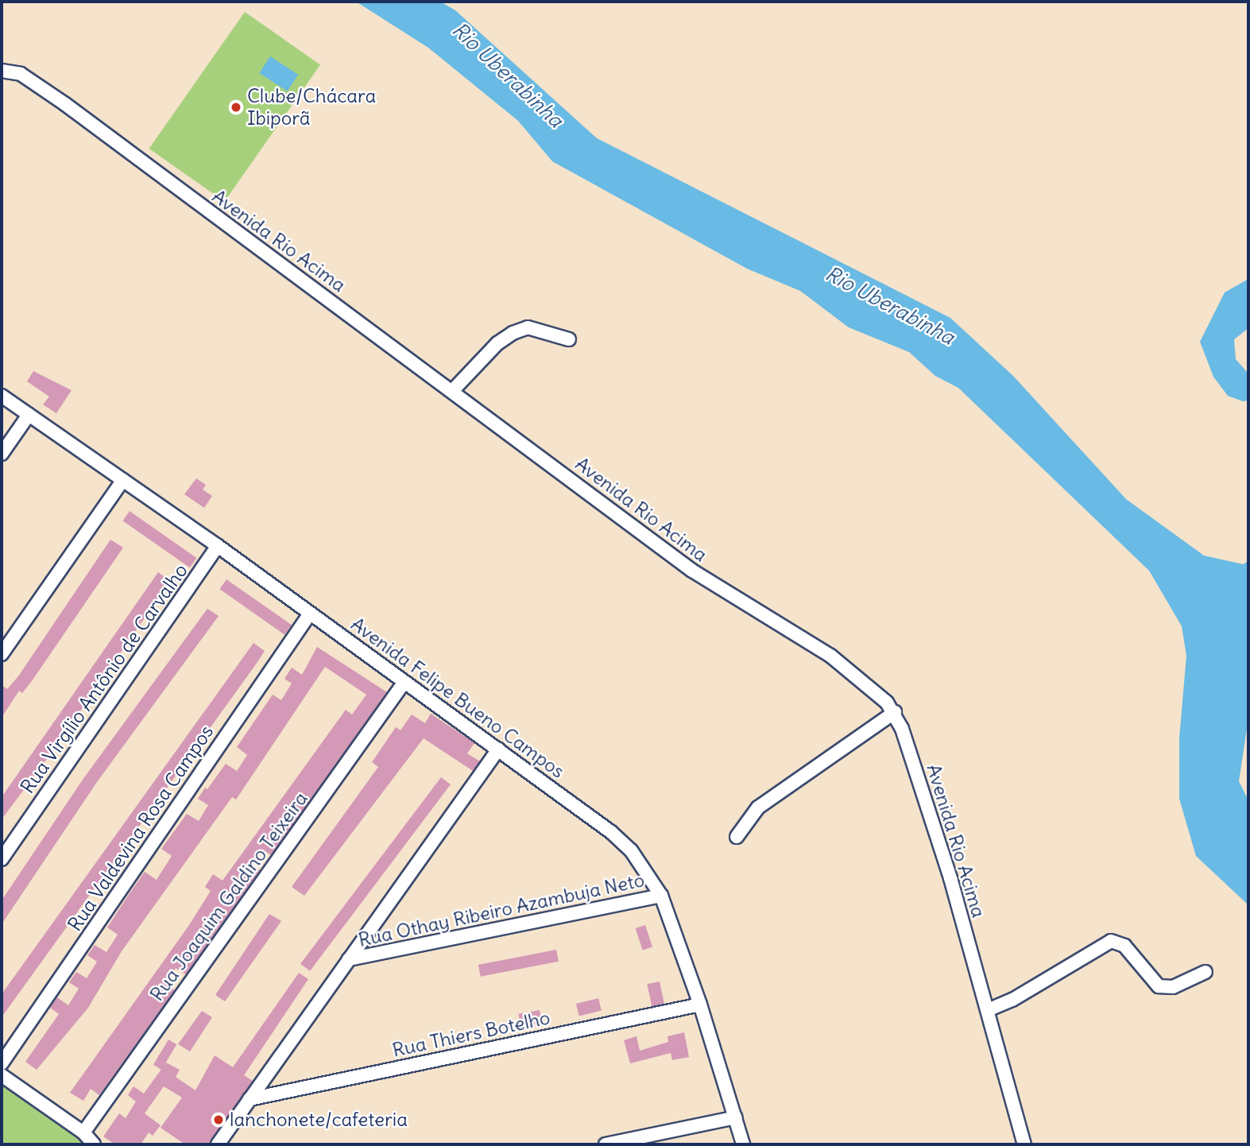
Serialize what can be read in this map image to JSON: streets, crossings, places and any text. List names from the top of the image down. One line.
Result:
{"streets":{"street":["Avenida Rio Acima","Rua Virgílio Antônio de Carvalho","Avenida Felipe Bueno Campos","Rua Valdevina Rosa Campos","Rua Joaquim Galdino Teixeira","Rua Othay Ribeiro Azambuja Neto","Rua Thiers Botelho"]},"crossings":[["Rua Virgílio Antônio de Carvalho","Avenida Felipe Bueno Campos"],["Avenida Felipe Bueno Campos","Rua Valdevina Rosa Campos"],["Avenida Felipe Bueno Campos","Rua Joaquim Galdino Teixeira"],["Avenida Felipe Bueno Campos","Rua Othay Ribeiro Azambuja Neto"],["Avenida Felipe Bueno Campos","Rua Thiers Botelho"]],"water":["Rio Uberabinha"],"places":["Clube/Chácara Ibiporã","lanchonete/cafeteria"]}
